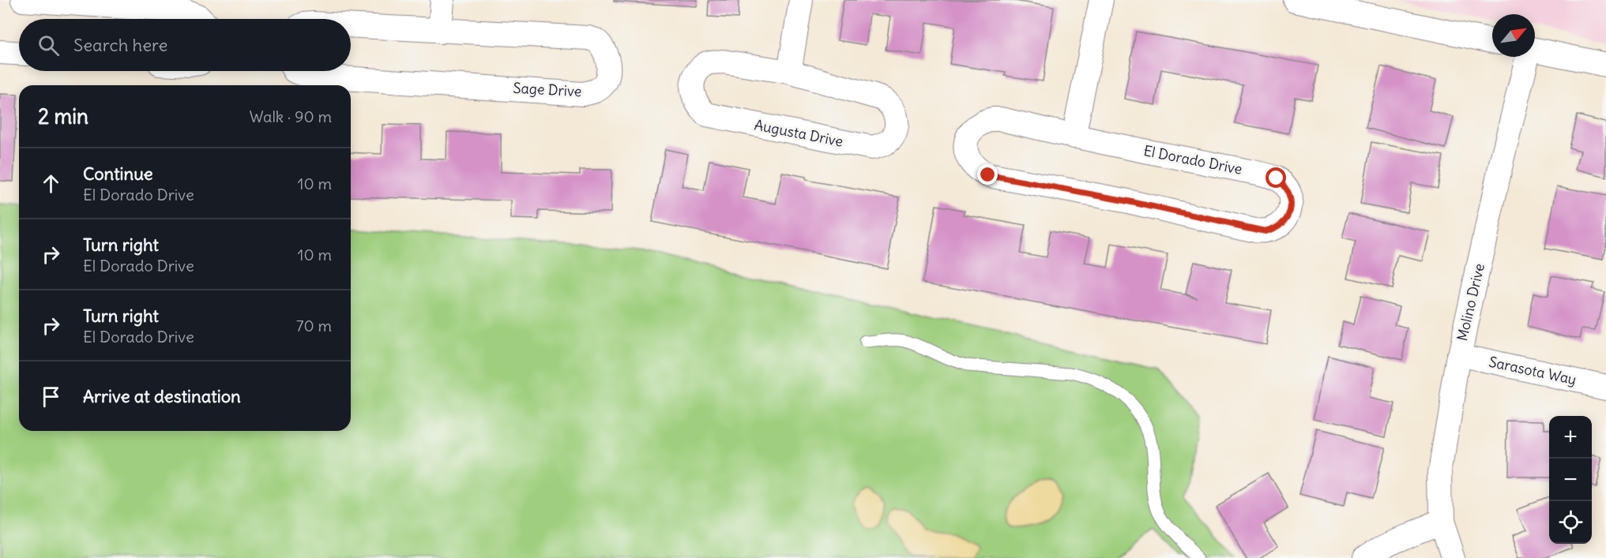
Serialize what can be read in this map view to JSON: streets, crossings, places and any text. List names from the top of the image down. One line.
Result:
{"streets":{"street":["Sage Drive","Augusta Drive","El Dorado Drive","Molino Drive","Sarasota Way"]},"crossings":[["Molino Drive","Sarasota Way"]],"north":"top right","page":{"search":"Search here","heading":["2 min","Walk · 90 m"],"list":[["Continue","El Dorado Drive","10 m"],["Turn right","El Dorado Drive","10 m"],["Turn right","El Dorado Drive","70 m"],"Arrive at destination"],"map_buttons":["+","−"]}}
